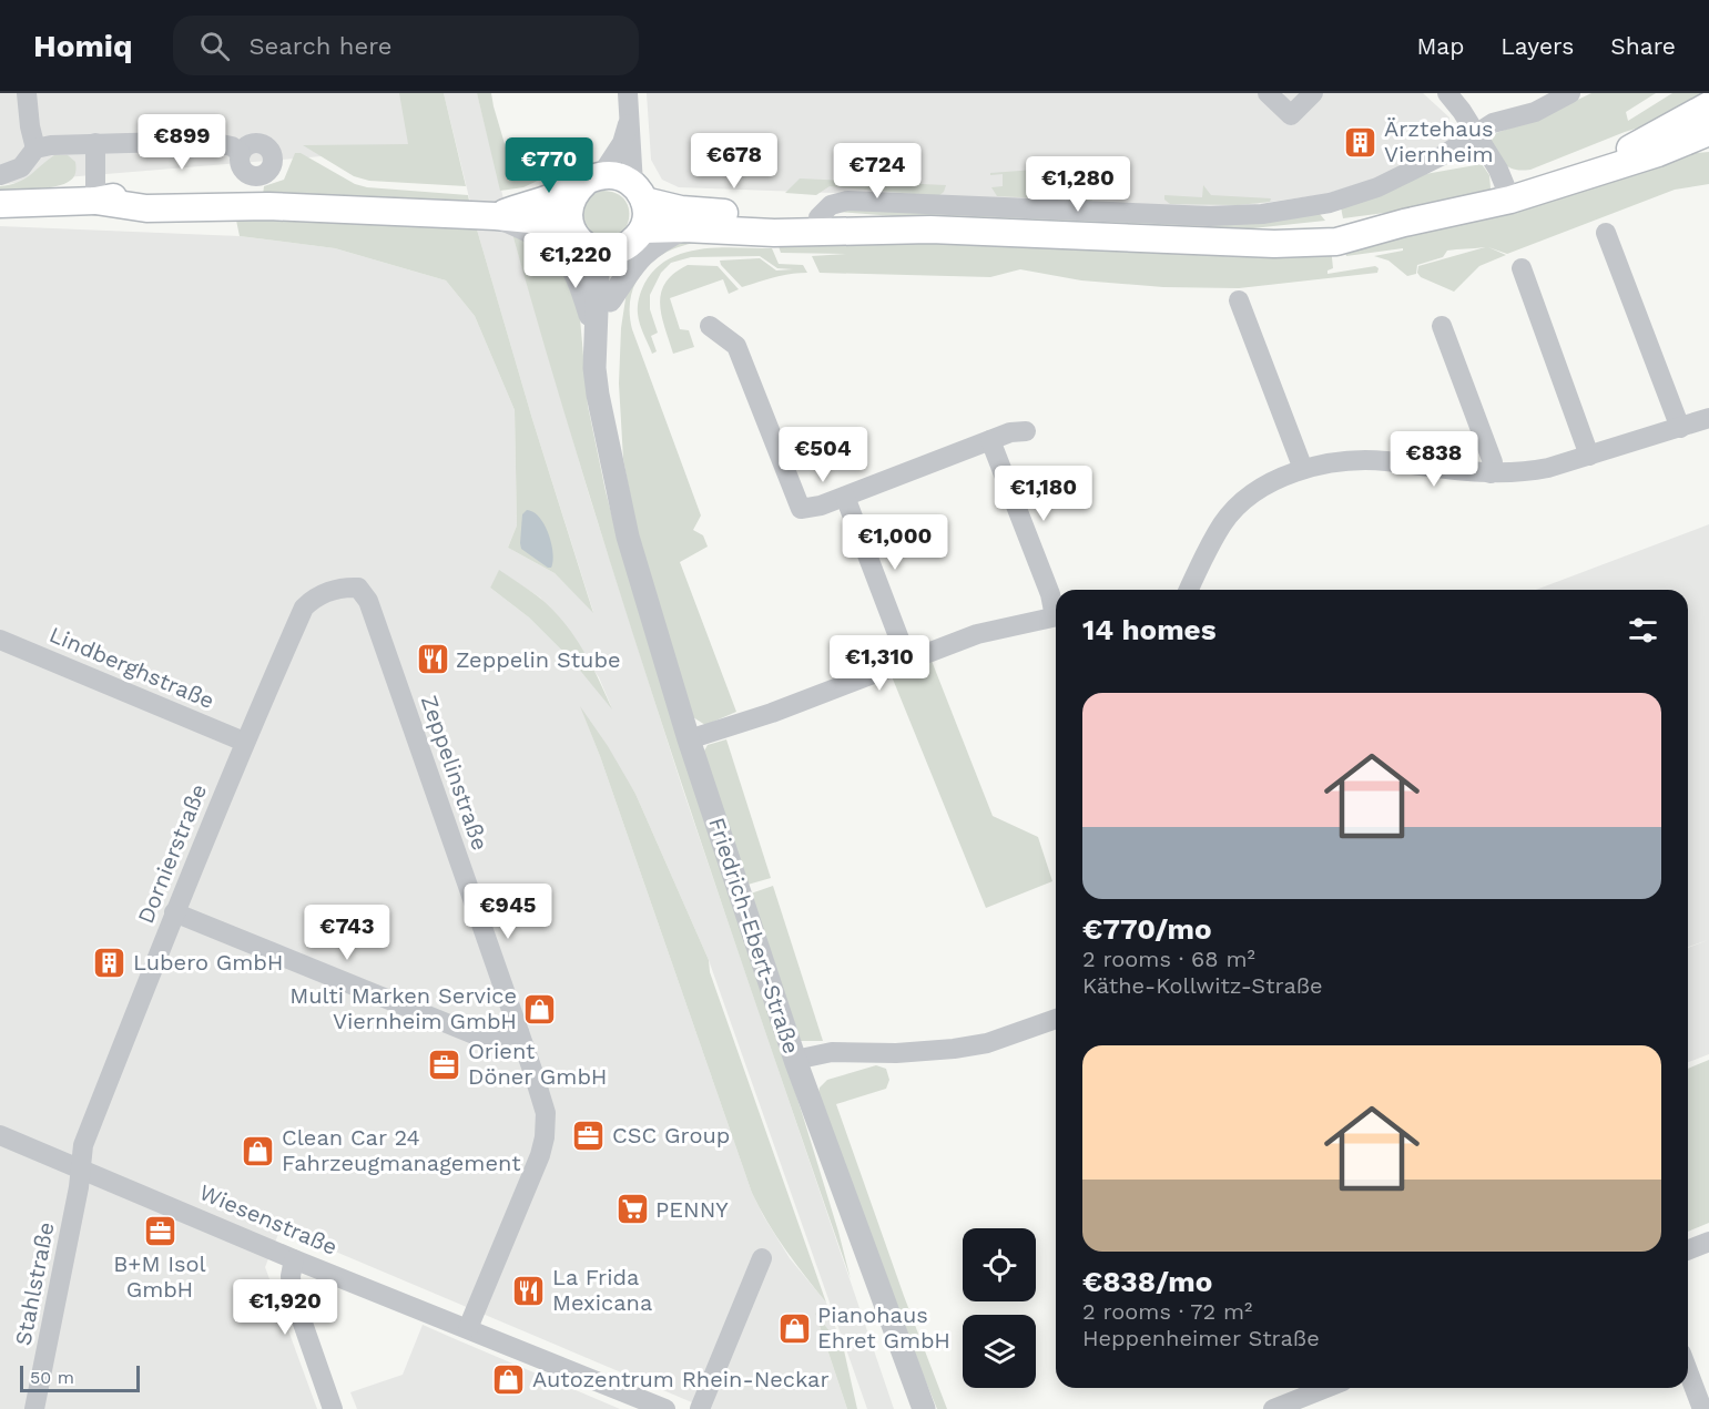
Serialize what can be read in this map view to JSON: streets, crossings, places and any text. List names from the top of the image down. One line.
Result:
{"streets":{"street":["Lindberghstraße","Zeppelinstraße","Dornierstraße","Friedrich-Ebert-Straße","Wiesenstraße","Stahlstraße"]},"crossings":[["Lindberghstraße","Dornierstraße"],["Zeppelinstraße","Dornierstraße"],["Zeppelinstraße","Wiesenstraße"],["Dornierstraße","Wiesenstraße"],["Dornierstraße","Stahlstraße"],["Wiesenstraße","Stahlstraße"]],"places":{"building":["Ärztehaus Viernheim","Lubero GmbH"],"restaurant":["Zeppelin Stube","La Frida Mexicana"],"shop":["Multi Marken Service Viernheim GmbH","Clean Car 24 Fahrzeugmanagement","Pianohaus Ehret GmbH","Autozentrum Rhein-Neckar"],"office":["Orient Döner GmbH","CSC Group","B+M Isol GmbH"],"supermarket":["PENNY"]},"scale_bar":"50 m","page":{"header":"Homiq","search":"Search here","nav":["Map","Layers","Share"],"price":["€899","€678","€770","€724","€1,280","€1,220","€504","€838","€1,180","€1,000","€1,310","€945","€743","€1,920"],"heading":"14 homes","list":[{"name":"€770/mo","note":"2 rooms · 68 m² · Käthe-Kollwitz-Straße"},{"name":"€838/mo","note":"2 rooms · 72 m² · Heppenheimer Straße"}],"scale":"50 m"}}
